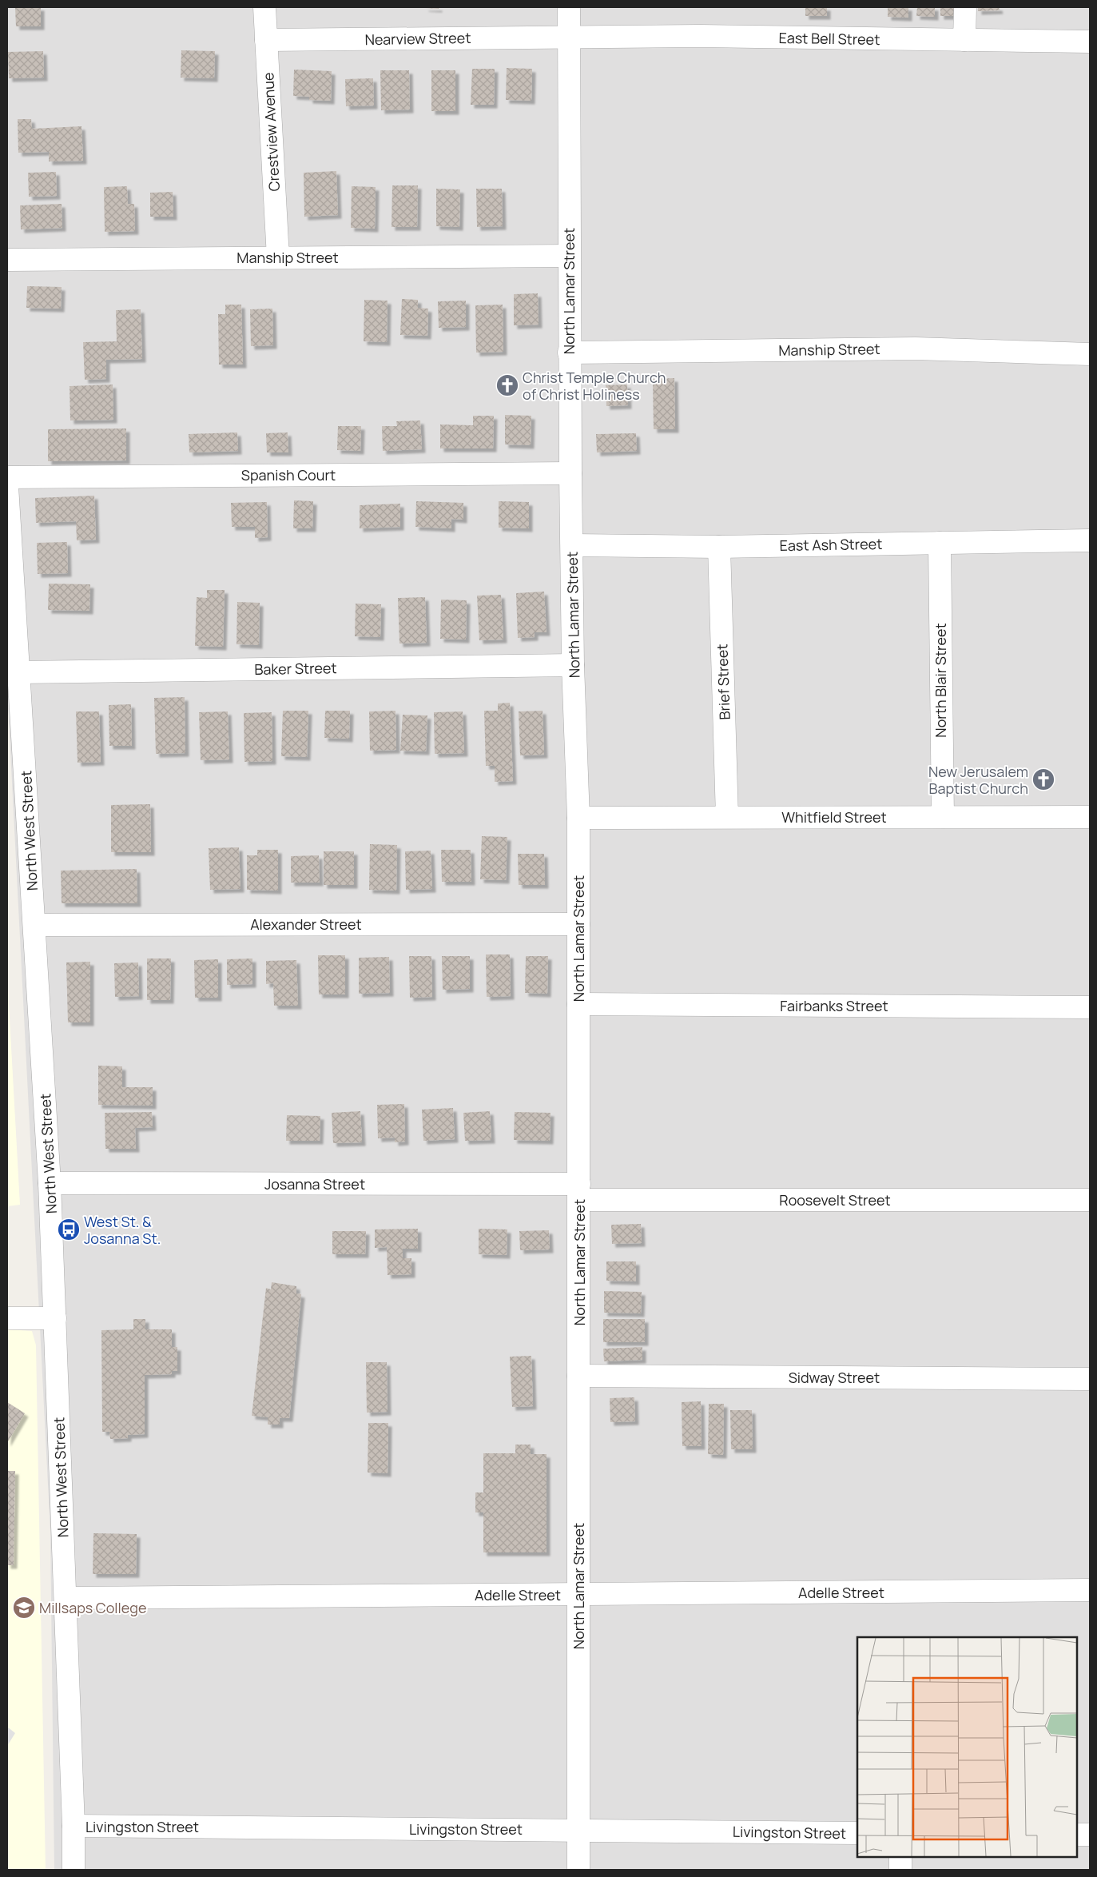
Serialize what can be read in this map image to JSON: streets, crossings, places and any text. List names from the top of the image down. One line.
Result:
{"streets":{"street":["Nearview Street","East Bell Street","Crestview Avenue","Manship Street","North Lamar Street","Spanish Court","East Ash Street","Baker Street","North Blair Street","Brief Street","Whitfield Street","North West Street","Alexander Street","Fairbanks Street","Josanna Street","Roosevelt Street","Sidway Street","Adelle Street","Livingston Street"]},"crossings":[["Nearview Street","East Bell Street"],["Nearview Street","Crestview Avenue"],["Nearview Street","North Lamar Street"],["East Bell Street","North Lamar Street"],["Crestview Avenue","Manship Street"],["Manship Street","North Lamar Street"],["North Lamar Street","Spanish Court"],["North Lamar Street","East Ash Street"],["North Lamar Street","Baker Street"],["North Lamar Street","Whitfield Street"],["North Lamar Street","Alexander Street"],["North Lamar Street","Fairbanks Street"],["North Lamar Street","Josanna Street"],["North Lamar Street","Roosevelt Street"],["North Lamar Street","Sidway Street"],["North Lamar Street","Adelle Street"],["North Lamar Street","Livingston Street"],["East Ash Street","North Blair Street"],["East Ash Street","Brief Street"],["Baker Street","North West Street"],["North Blair Street","Whitfield Street"],["Brief Street","Whitfield Street"],["North West Street","Alexander Street"],["North West Street","Josanna Street"],["North West Street","Adelle Street"],["North West Street","Livingston Street"],["Josanna Street","Roosevelt Street"]],"places":{"church":["Christ Temple Church of Christ Holiness","New Jerusalem Baptist Church"],"bus stop":["West St. & Josanna St."],"school or university":["Millsaps College"]}}
